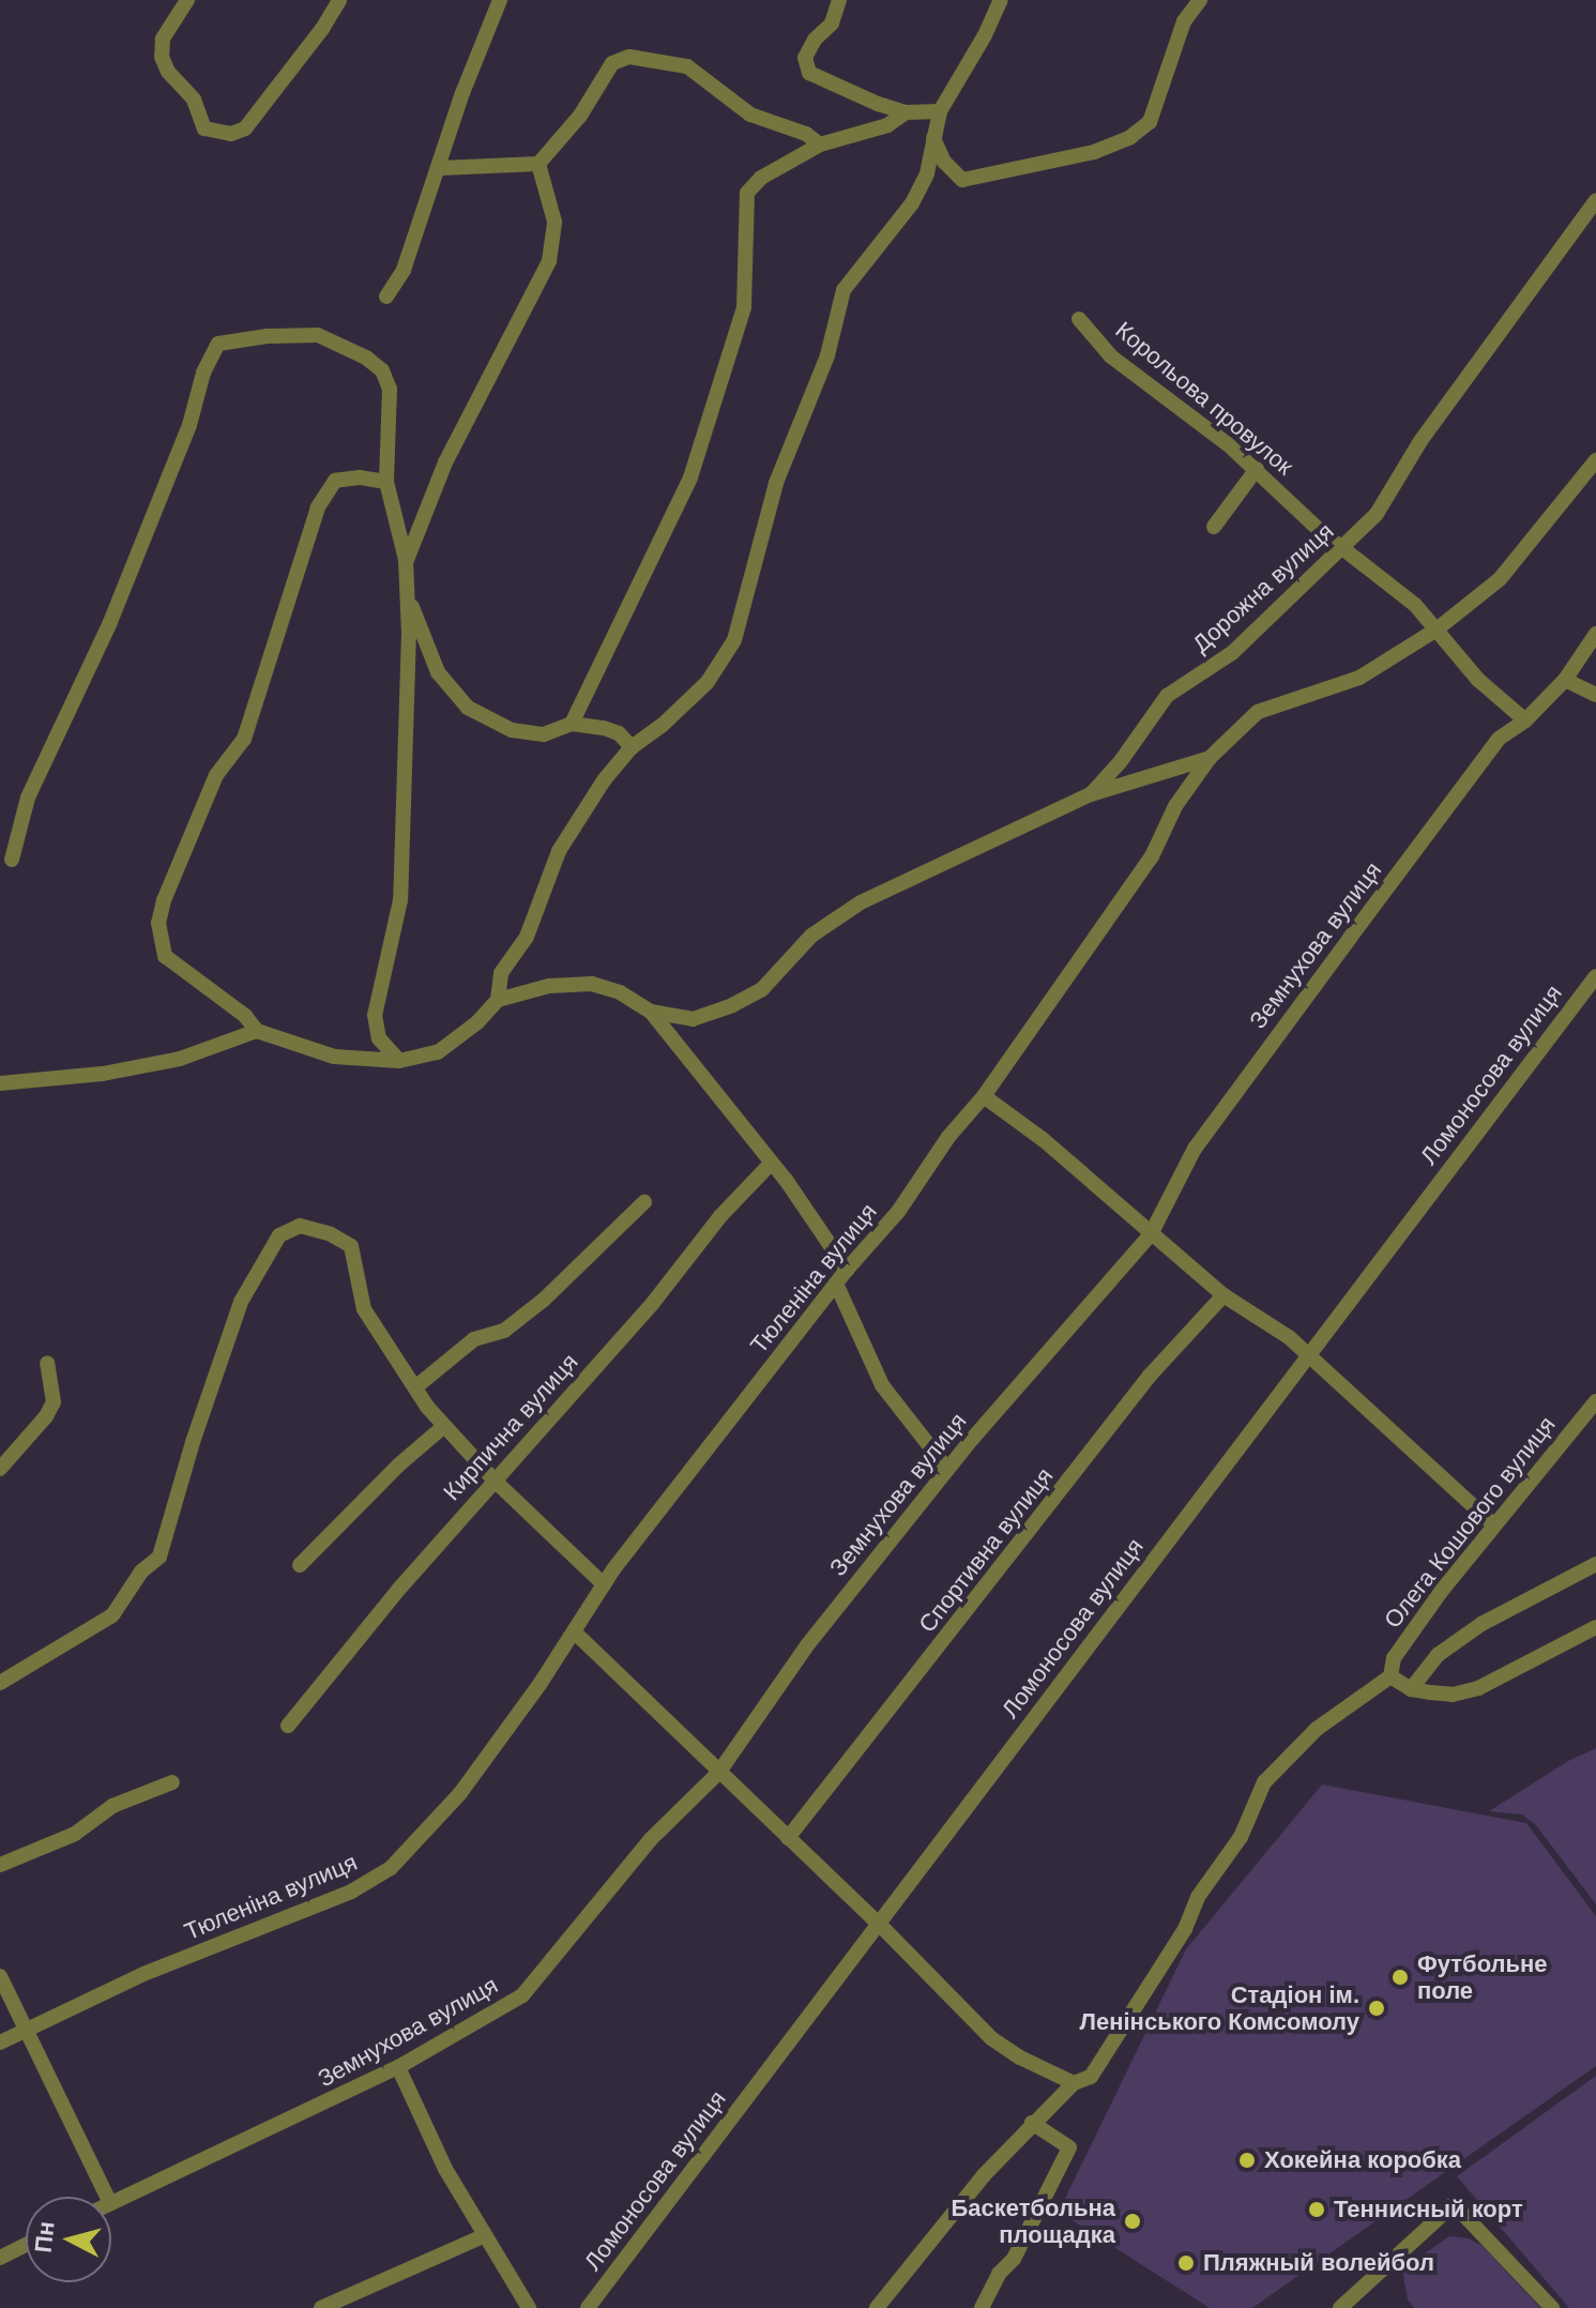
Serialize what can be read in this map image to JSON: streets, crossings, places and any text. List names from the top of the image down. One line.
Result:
{"streets":{"street":["Корольова провулок","Дорожна вулиця","Земнухова вулиця","Ломоносова вулиця","Тюленіна вулиця","Кирпична вулиця","Олега Кошового вулиця","Спортивна вулиця"]},"crossings":[["Корольова провулок","Дорожна вулиця"],["Корольова провулок","Земнухова вулиця"],["Корольова провулок","Тюленіна вулиця"]],"places":["Футбольне поле","Стадіон ім. Ленінського Комсомолу","Хокейна коробка","Теннисный корт","Баскетбольна площадка","Пляжный волейбол"],"north":"left"}
